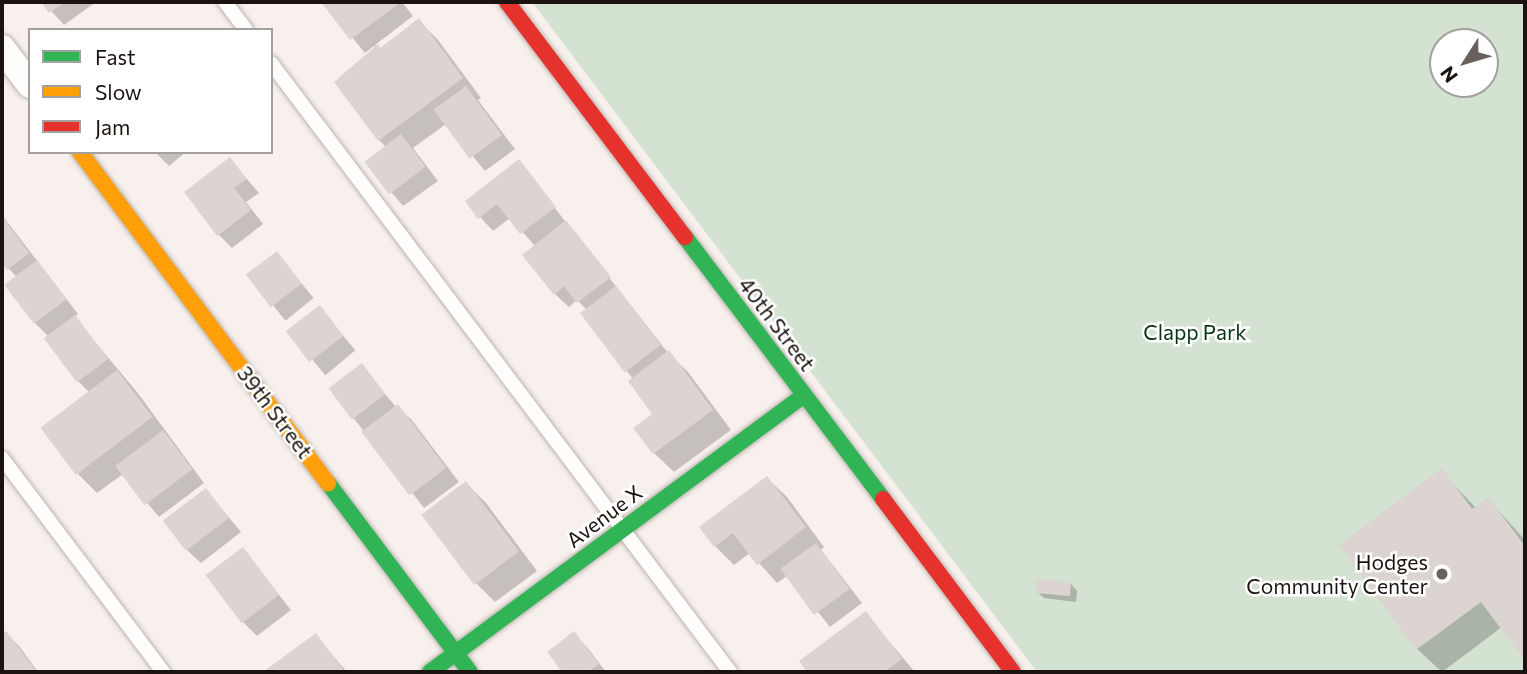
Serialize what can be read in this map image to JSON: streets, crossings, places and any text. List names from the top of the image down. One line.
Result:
{"streets":{"street":["40th Street","39th Street","Avenue X"]},"crossings":[["40th Street","Avenue X"],["39th Street","Avenue X"]],"parks":["Clapp Park"],"places":["Hodges Community Center"],"legend":["Fast","Slow","Jam"],"north":"bottom left"}
